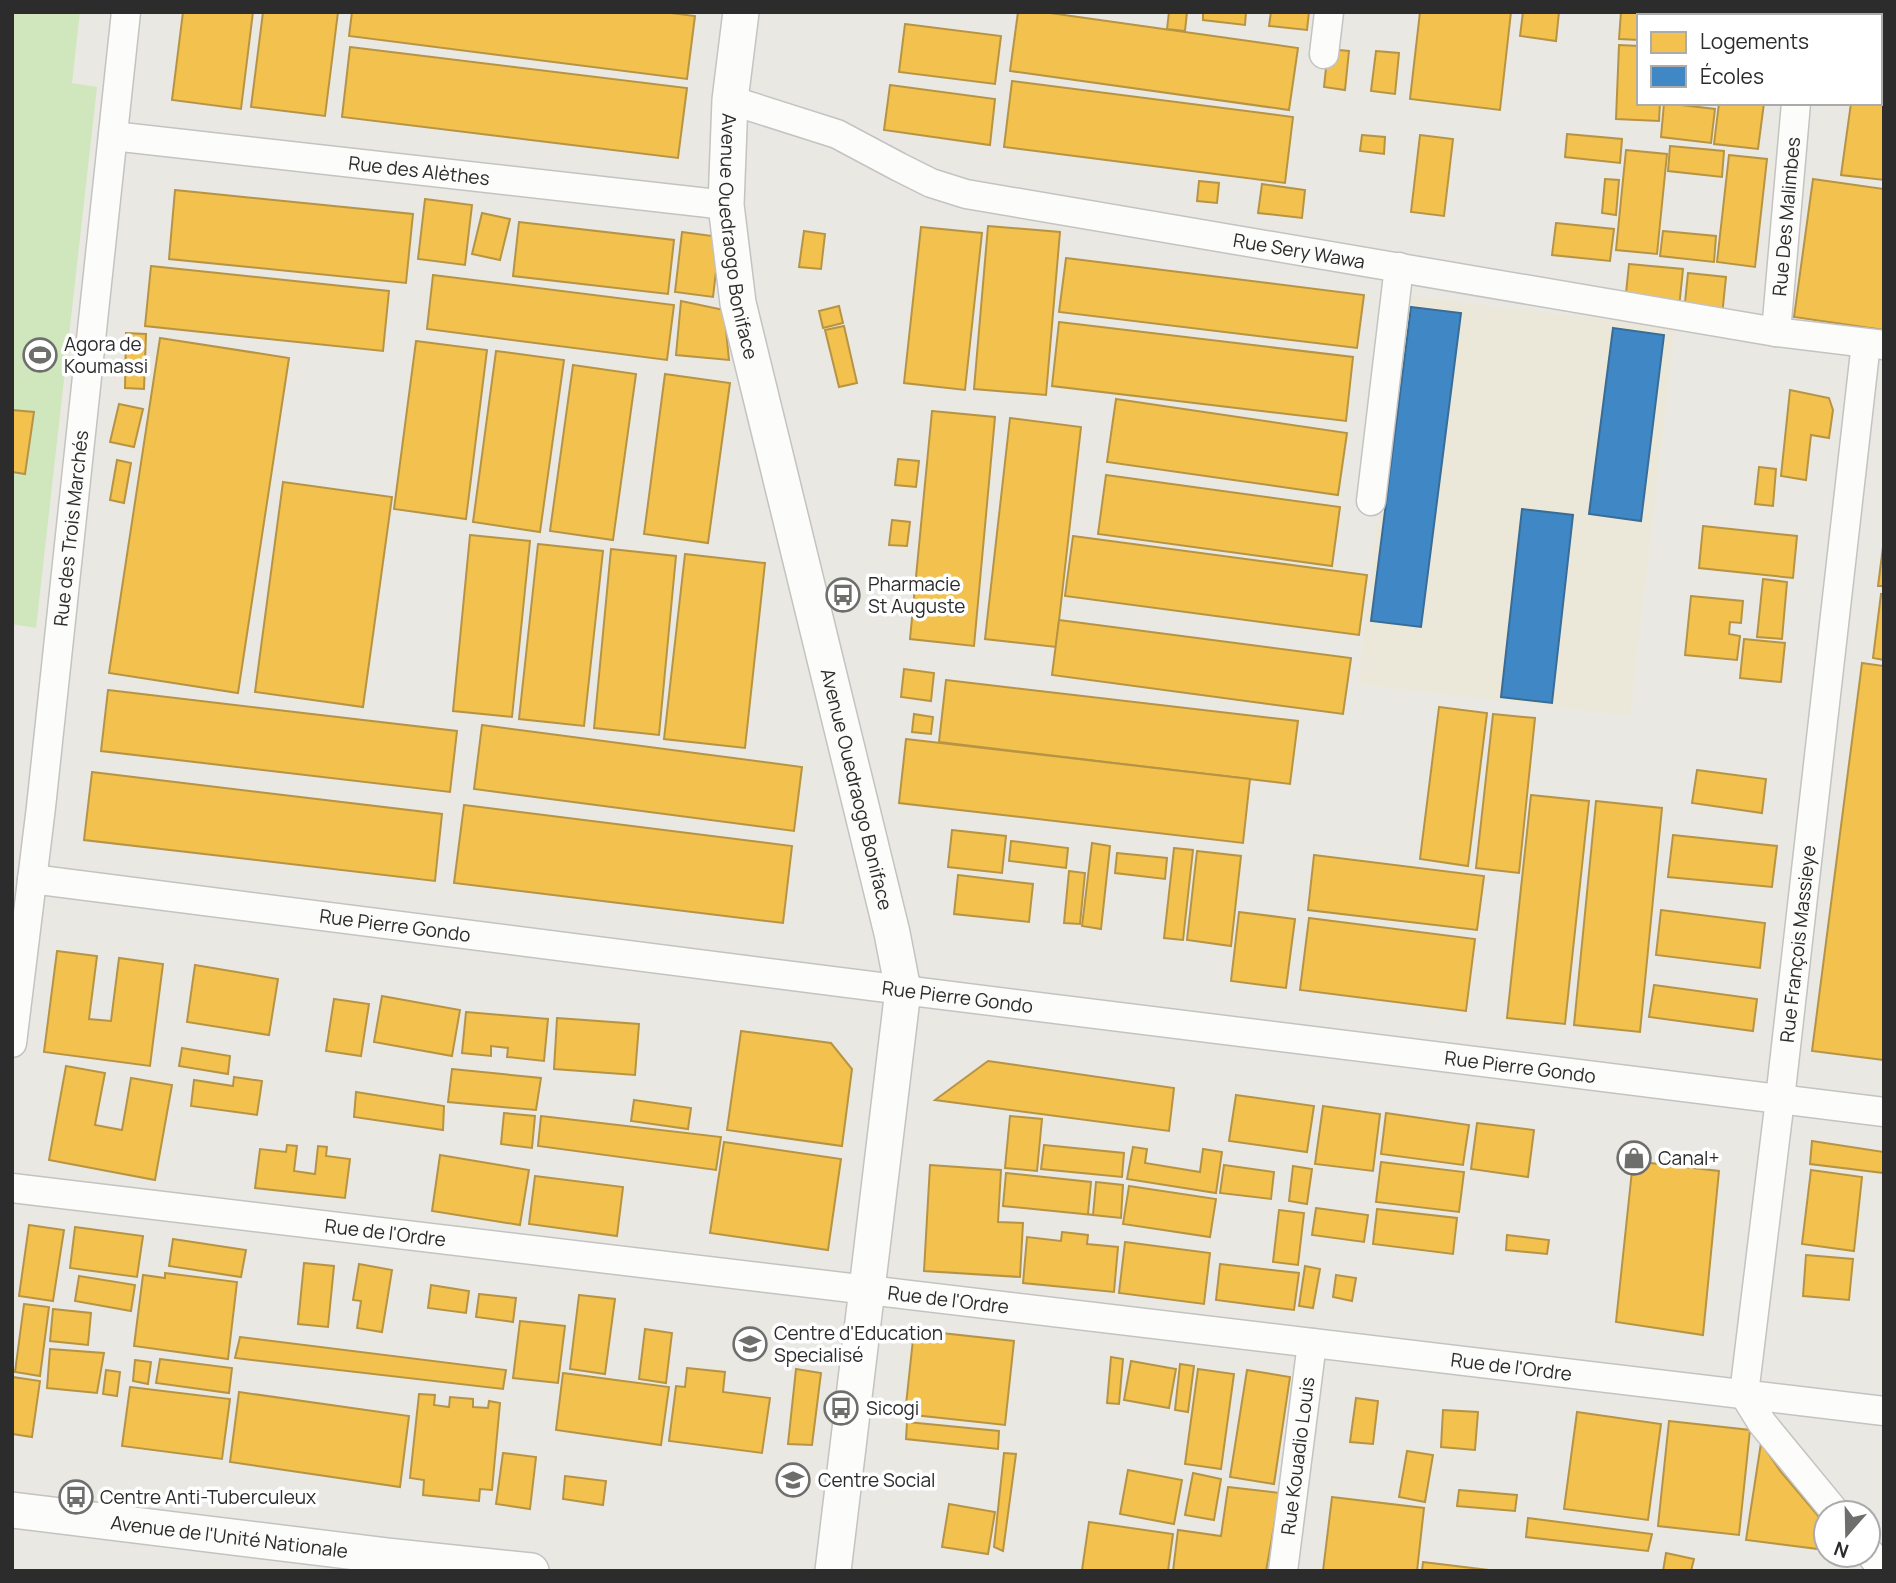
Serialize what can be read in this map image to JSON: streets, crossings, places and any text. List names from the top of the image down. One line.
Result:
{"streets":{"street":["Rue des Alèthes","Rue Des Malimbes","Avenue Ouedraogo Boniface","Rue Sery Wawa","Rue des Trois Marchés","Rue Pierre Gondo","Rue François Massieye","Rue de l'Ordre","Rue Kouadio Louis","Avenue de l'Unité Nationale"]},"crossings":[["Rue des Alèthes","Avenue Ouedraogo Boniface"],["Rue des Alèthes","Rue des Trois Marchés"],["Rue Des Malimbes","Rue Sery Wawa"],["Avenue Ouedraogo Boniface","Rue Sery Wawa"],["Avenue Ouedraogo Boniface","Rue Pierre Gondo"],["Avenue Ouedraogo Boniface","Rue de l'Ordre"],["Rue Sery Wawa","Rue François Massieye"],["Rue des Trois Marchés","Rue Pierre Gondo"],["Rue Pierre Gondo","Rue François Massieye"],["Rue François Massieye","Rue de l'Ordre"],["Rue de l'Ordre","Rue Kouadio Louis"]],"places":{"sports":["Agora de Koumassi"],"bus stop":["Pharmacie St Auguste","Sicogi","Centre Anti-Tuberculeux"],"shop":["Canal+"],"school or university":["Centre d'Education Specialisé","Centre Social"]},"legend":["Logements","Écoles"],"north":"bottom"}
